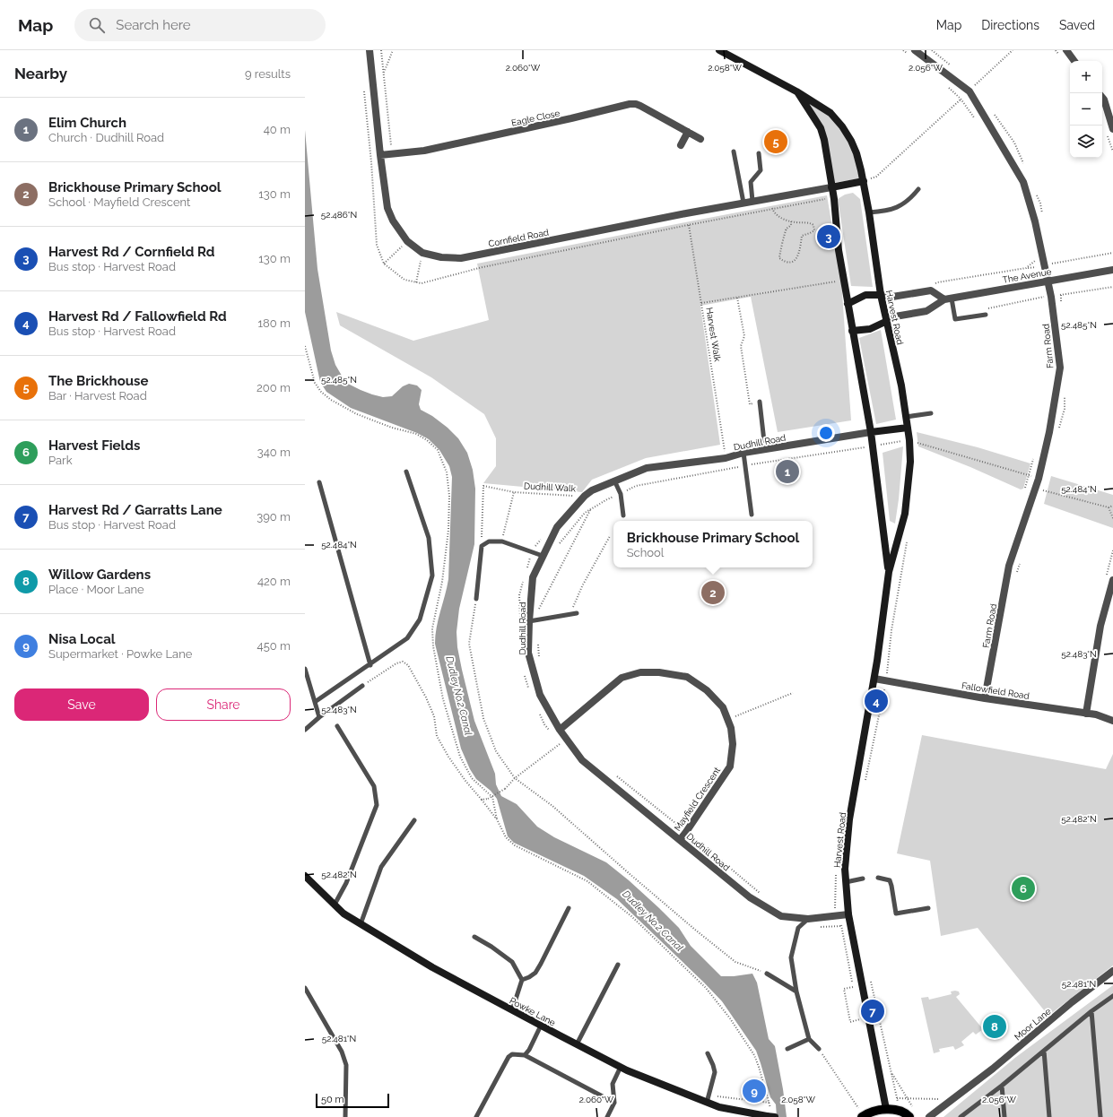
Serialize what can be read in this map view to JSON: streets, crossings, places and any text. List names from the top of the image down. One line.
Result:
{"streets":{"street":["Eagle Close","Cornfield Road","The Avenue","Harvest Road","Farm Road","Dudhill Road","Fallowfield Road","Mayfield Crescent","Powke Lane","Moor Lane"],"path":["Harvest Walk","Dudhill Walk"]},"crossings":[["Eagle Close","Cornfield Road"],["Cornfield Road","Harvest Road"],["Cornfield Road","Harvest Walk"],["The Avenue","Harvest Road"],["The Avenue","Farm Road"],["Harvest Road","Dudhill Road"],["Harvest Road","Fallowfield Road"],["Harvest Walk","Dudhill Road"],["Farm Road","Fallowfield Road"],["Dudhill Road","Dudhill Walk"],["Dudhill Road","Mayfield Crescent"]],"water":["Dudley No.2 Canal"],"scale_bar":"50 m","page":{"header":"Map","search":"Search here","nav":["Map","Directions","Saved"],"heading":["Nearby","9 results"],"map_buttons":["+","−"],"list":[{"mark":"1","name":"Elim Church","note":"Church · Dudhill Road","value":"40 m"},{"mark":"2","name":"Brickhouse Primary School","note":"School · Mayfield Crescent","value":"130 m"},{"mark":"3","name":"Harvest Rd / Cornfield Rd","note":"Bus stop · Harvest Road","value":"130 m"},{"mark":"4","name":"Harvest Rd / Fallowfield Rd","note":"Bus stop · Harvest Road","value":"180 m"},{"mark":"5","name":"The Brickhouse","note":"Bar · Harvest Road","value":"200 m"},{"mark":"6","name":"Harvest Fields","note":"Park","value":"340 m"},{"mark":"7","name":"Harvest Rd / Garratts Lane","note":"Bus stop · Harvest Road","value":"390 m"},{"mark":"8","name":"Willow Gardens","note":"Place · Moor Lane","value":"420 m"},{"mark":"9","name":"Nisa Local","note":"Supermarket · Powke Lane","value":"450 m"}],"pins":["5","3","1","2","4","6","7","8","9"],"popup":["Brickhouse Primary School","School"],"buttons":["Save","Share"],"scale":"50 m"},"coordinates":["2.060°W","2.058°W","2.056°W","52.486°N","52.485°N","52.484°N","52.483°N","52.482°N","52.481°N"]}
